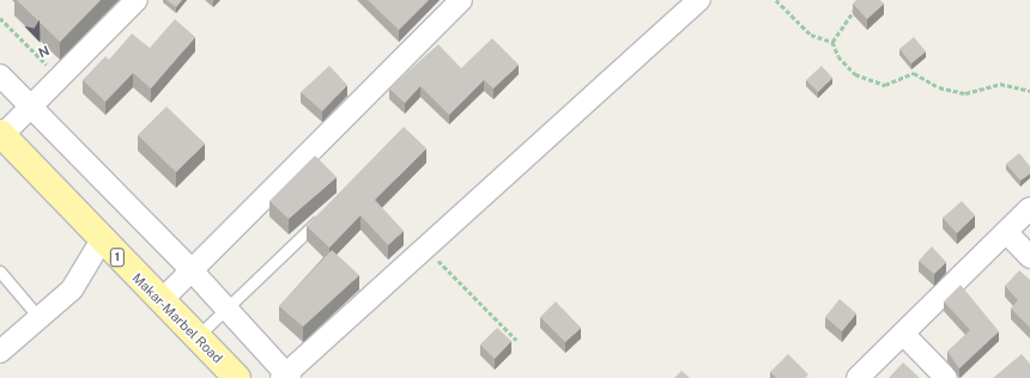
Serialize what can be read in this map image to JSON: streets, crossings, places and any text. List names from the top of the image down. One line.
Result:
{"streets":{"main road":["1","Makar-Marbel Road"]},"north":"bottom right"}
